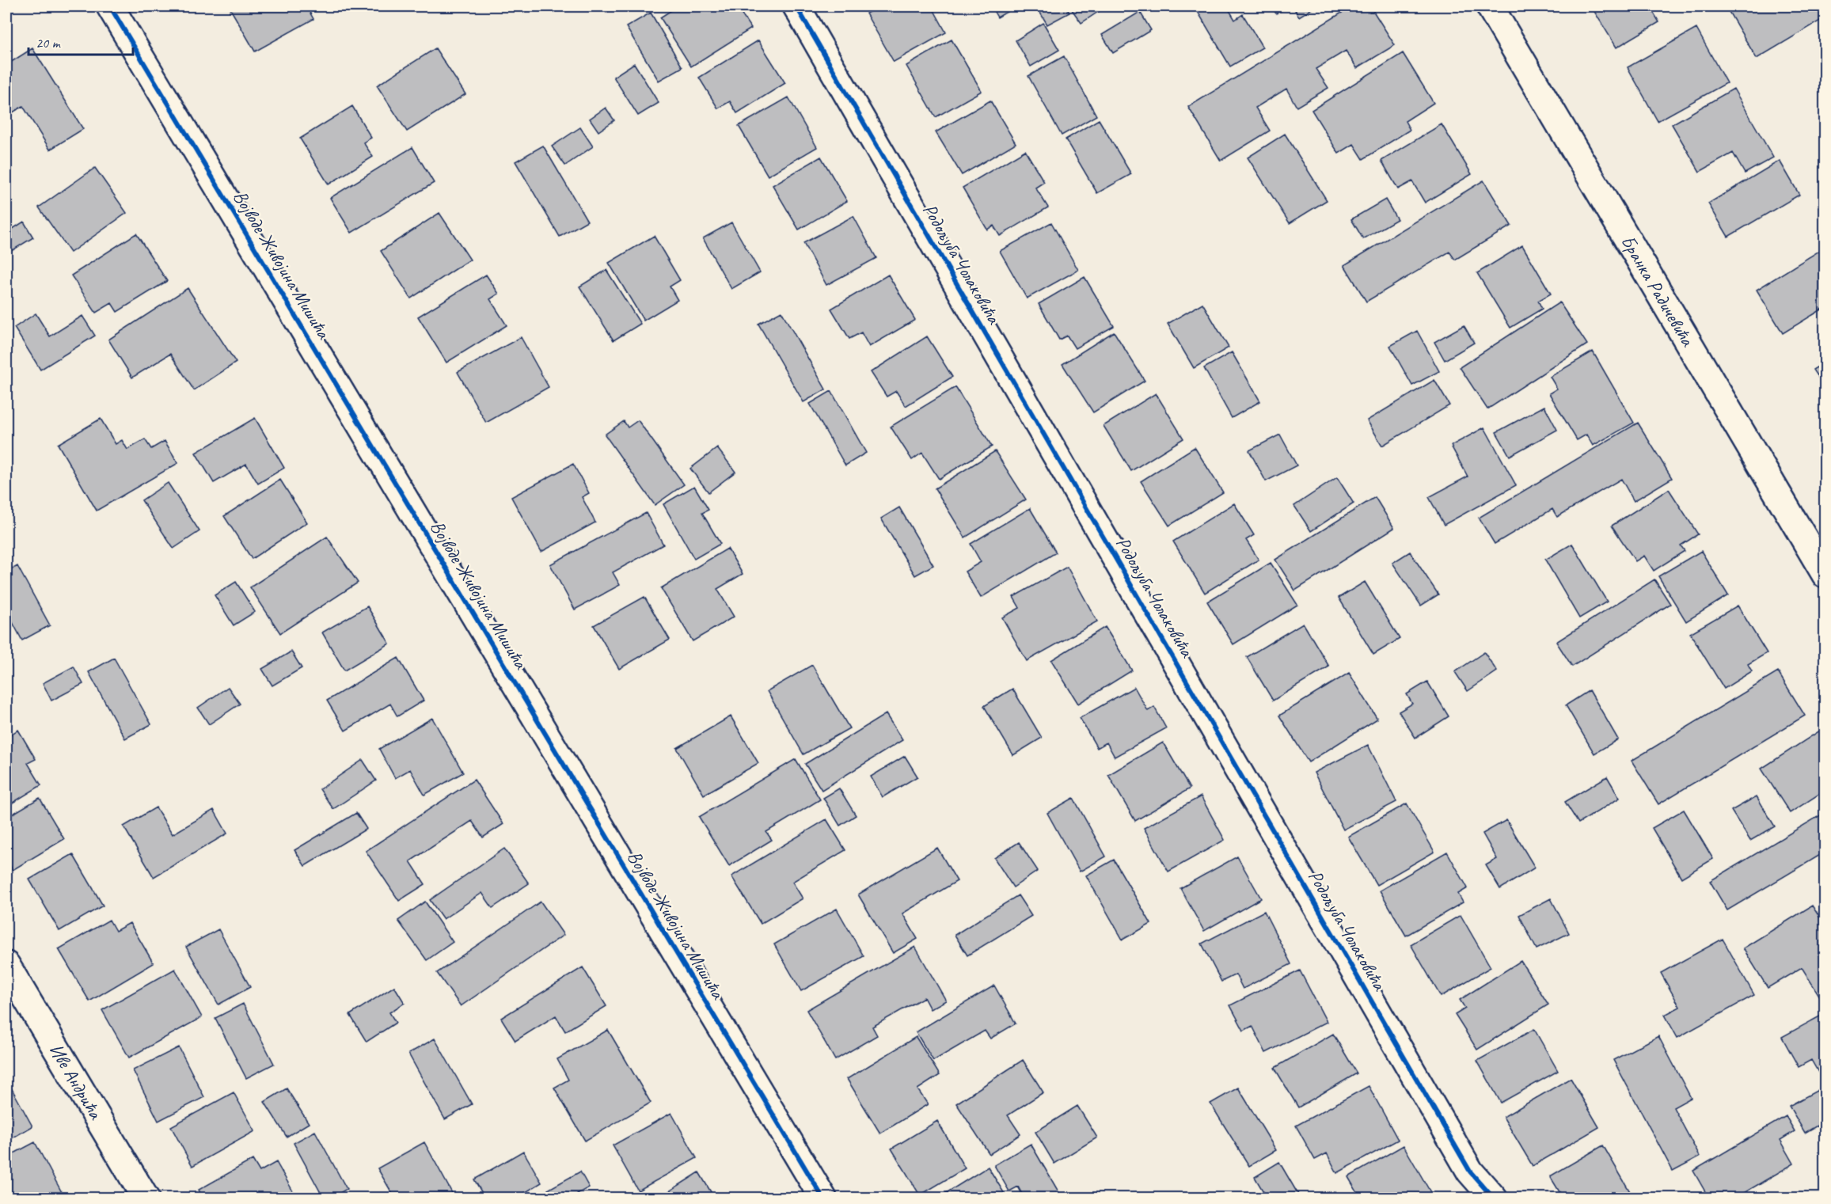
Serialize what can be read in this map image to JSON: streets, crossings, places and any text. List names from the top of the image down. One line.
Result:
{"streets":{"street":["Родољуба Чолаковића","Војводе Живојина Мишића","Бранка Радичевића","Иве Андрића"]},"scale_bar":"20 m"}
